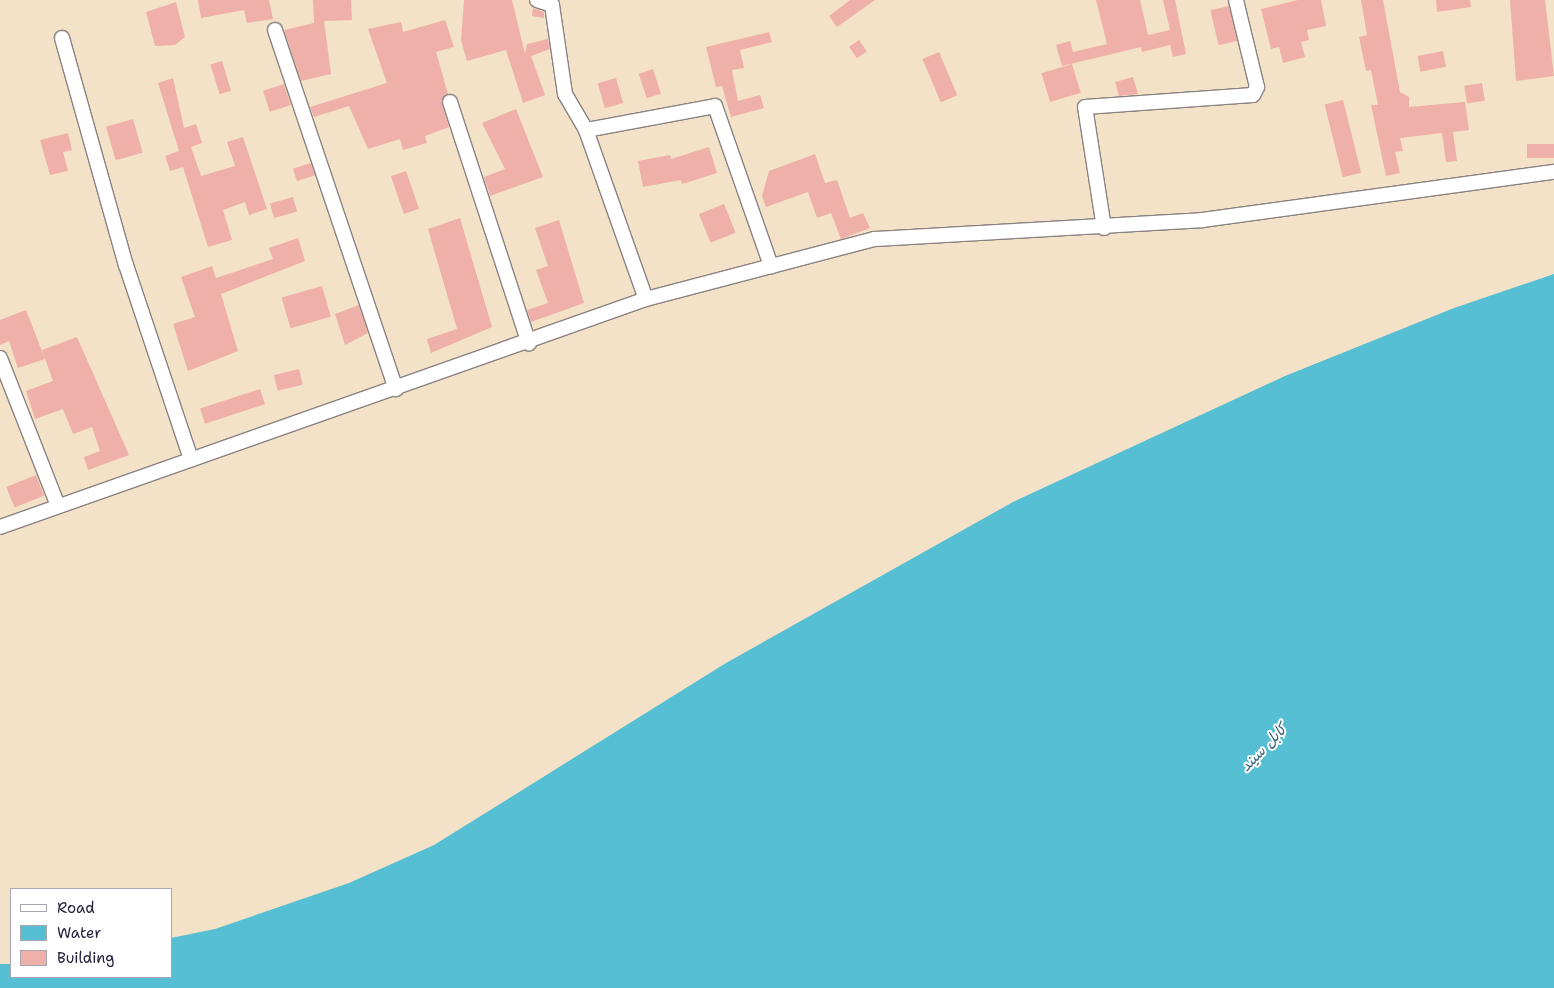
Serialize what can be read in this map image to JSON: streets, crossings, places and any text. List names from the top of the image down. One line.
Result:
{"water":["کابل سيند"],"legend":["Road","Water","Building"]}
